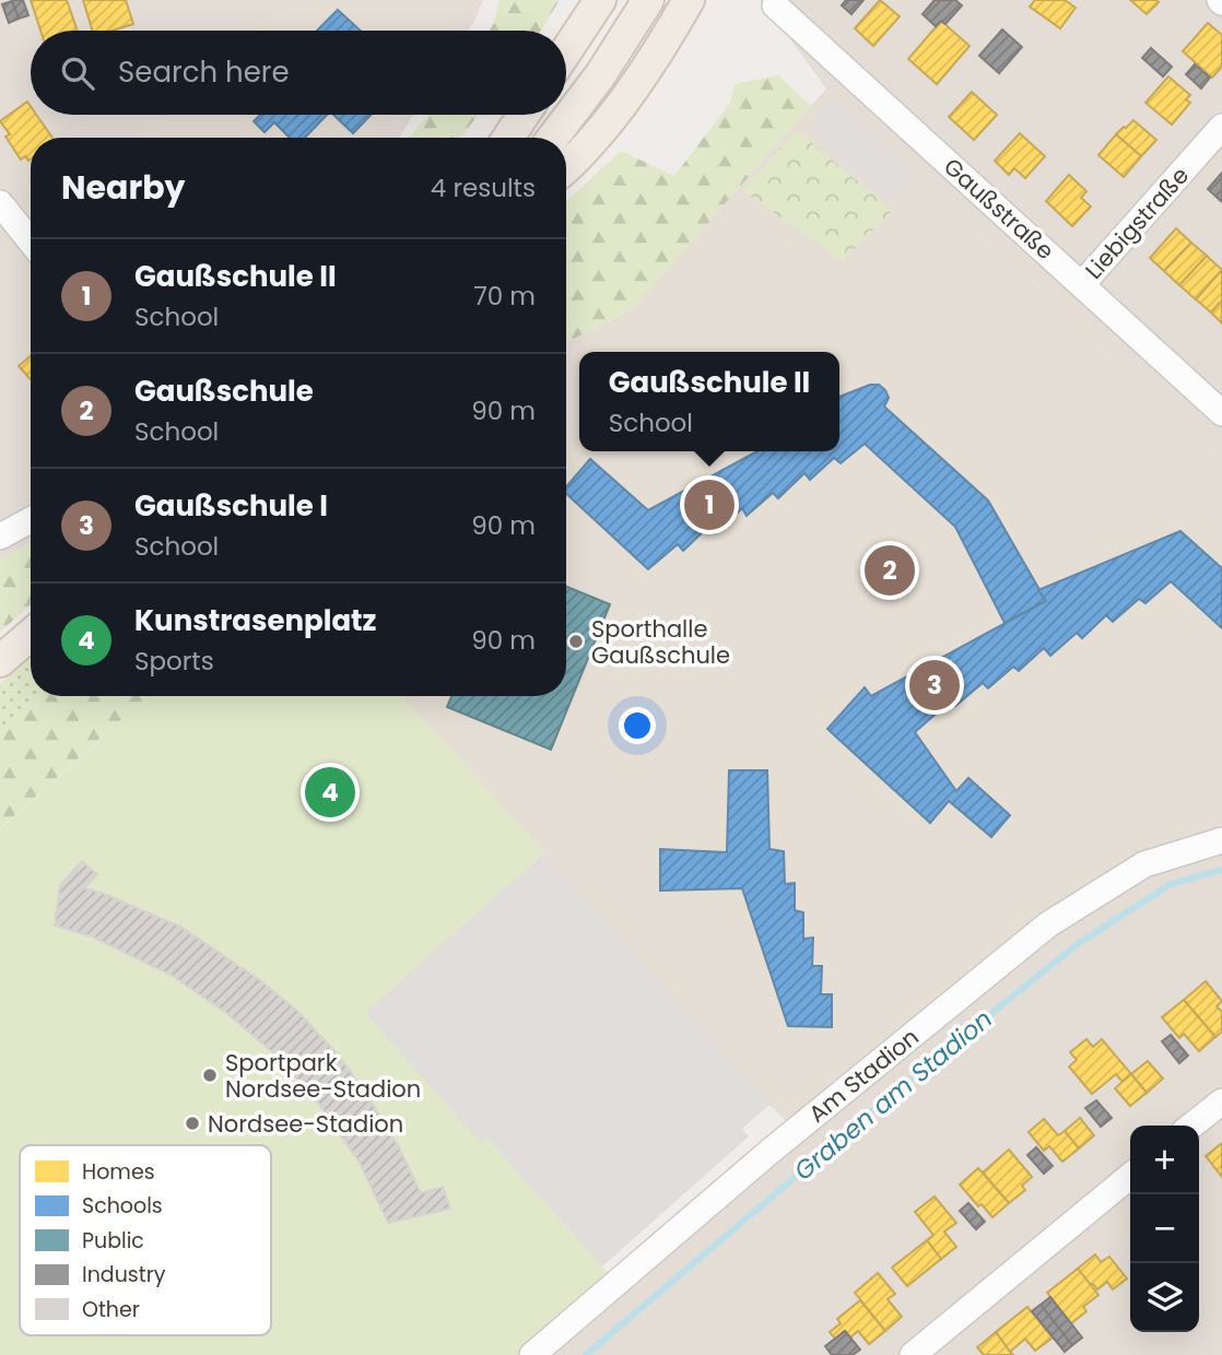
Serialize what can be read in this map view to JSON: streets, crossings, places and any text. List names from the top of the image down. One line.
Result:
{"streets":{"street":["Gaußstraße","Liebigstraße","Am Stadion"]},"crossings":[["Gaußstraße","Liebigstraße"]],"water":["Graben am Stadion"],"places":["Sporthalle Gaußschule","Sportpark Nordsee-Stadion","Nordsee-Stadion"],"legend":["Homes","Schools","Public","Industry","Other"],"page":{"search":"Search here","heading":["Nearby","4 results"],"list":[{"mark":"1","name":"Gaußschule II","note":"School","value":"70 m"},{"mark":"2","name":"Gaußschule","note":"School","value":"90 m"},{"mark":"3","name":"Gaußschule I","note":"School","value":"90 m"},{"mark":"4","name":"Kunstrasenplatz","note":"Sports","value":"90 m"}],"popup":["Gaußschule II","School"],"pins":["1","2","3","4"],"map_buttons":["+","−"]}}
